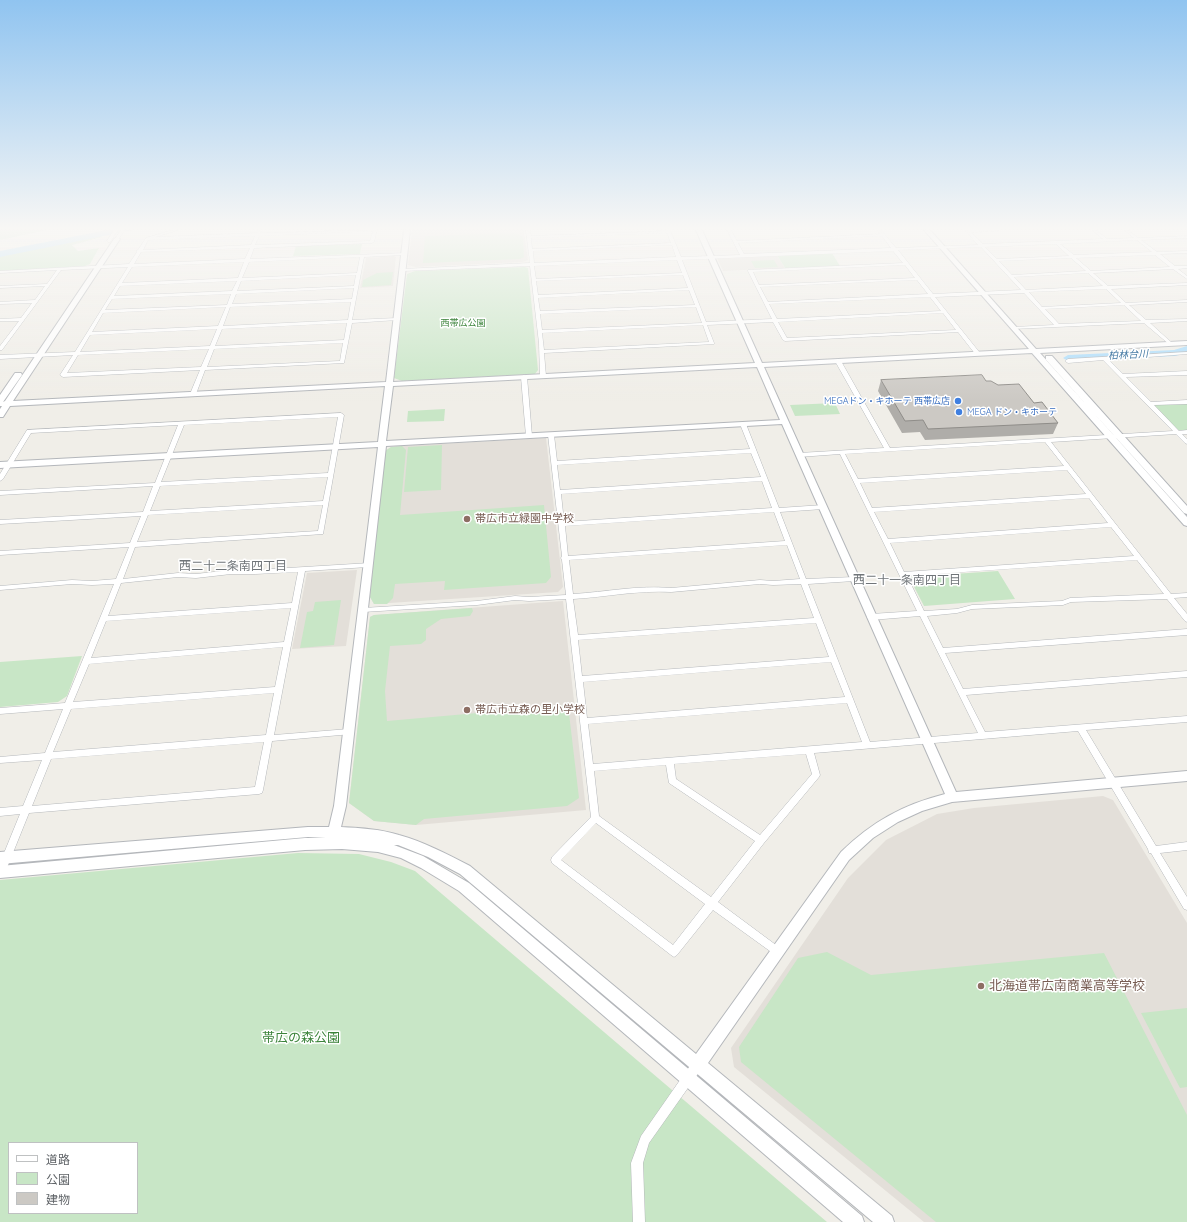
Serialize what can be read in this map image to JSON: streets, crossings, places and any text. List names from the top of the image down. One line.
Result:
{"districts":["西二十二条南四丁目","西二十一条南四丁目"],"water":["柏林台川"],"parks":["西帯広公園","帯広の森公園"],"places":["MEGAドン・キホーテ 西帯広店","MEGA ドン・キホーテ","帯広市立緑園中学校","帯広市立森の里小学校","北海道帯広南商業高等学校"],"legend":["道路","公園","建物"]}
